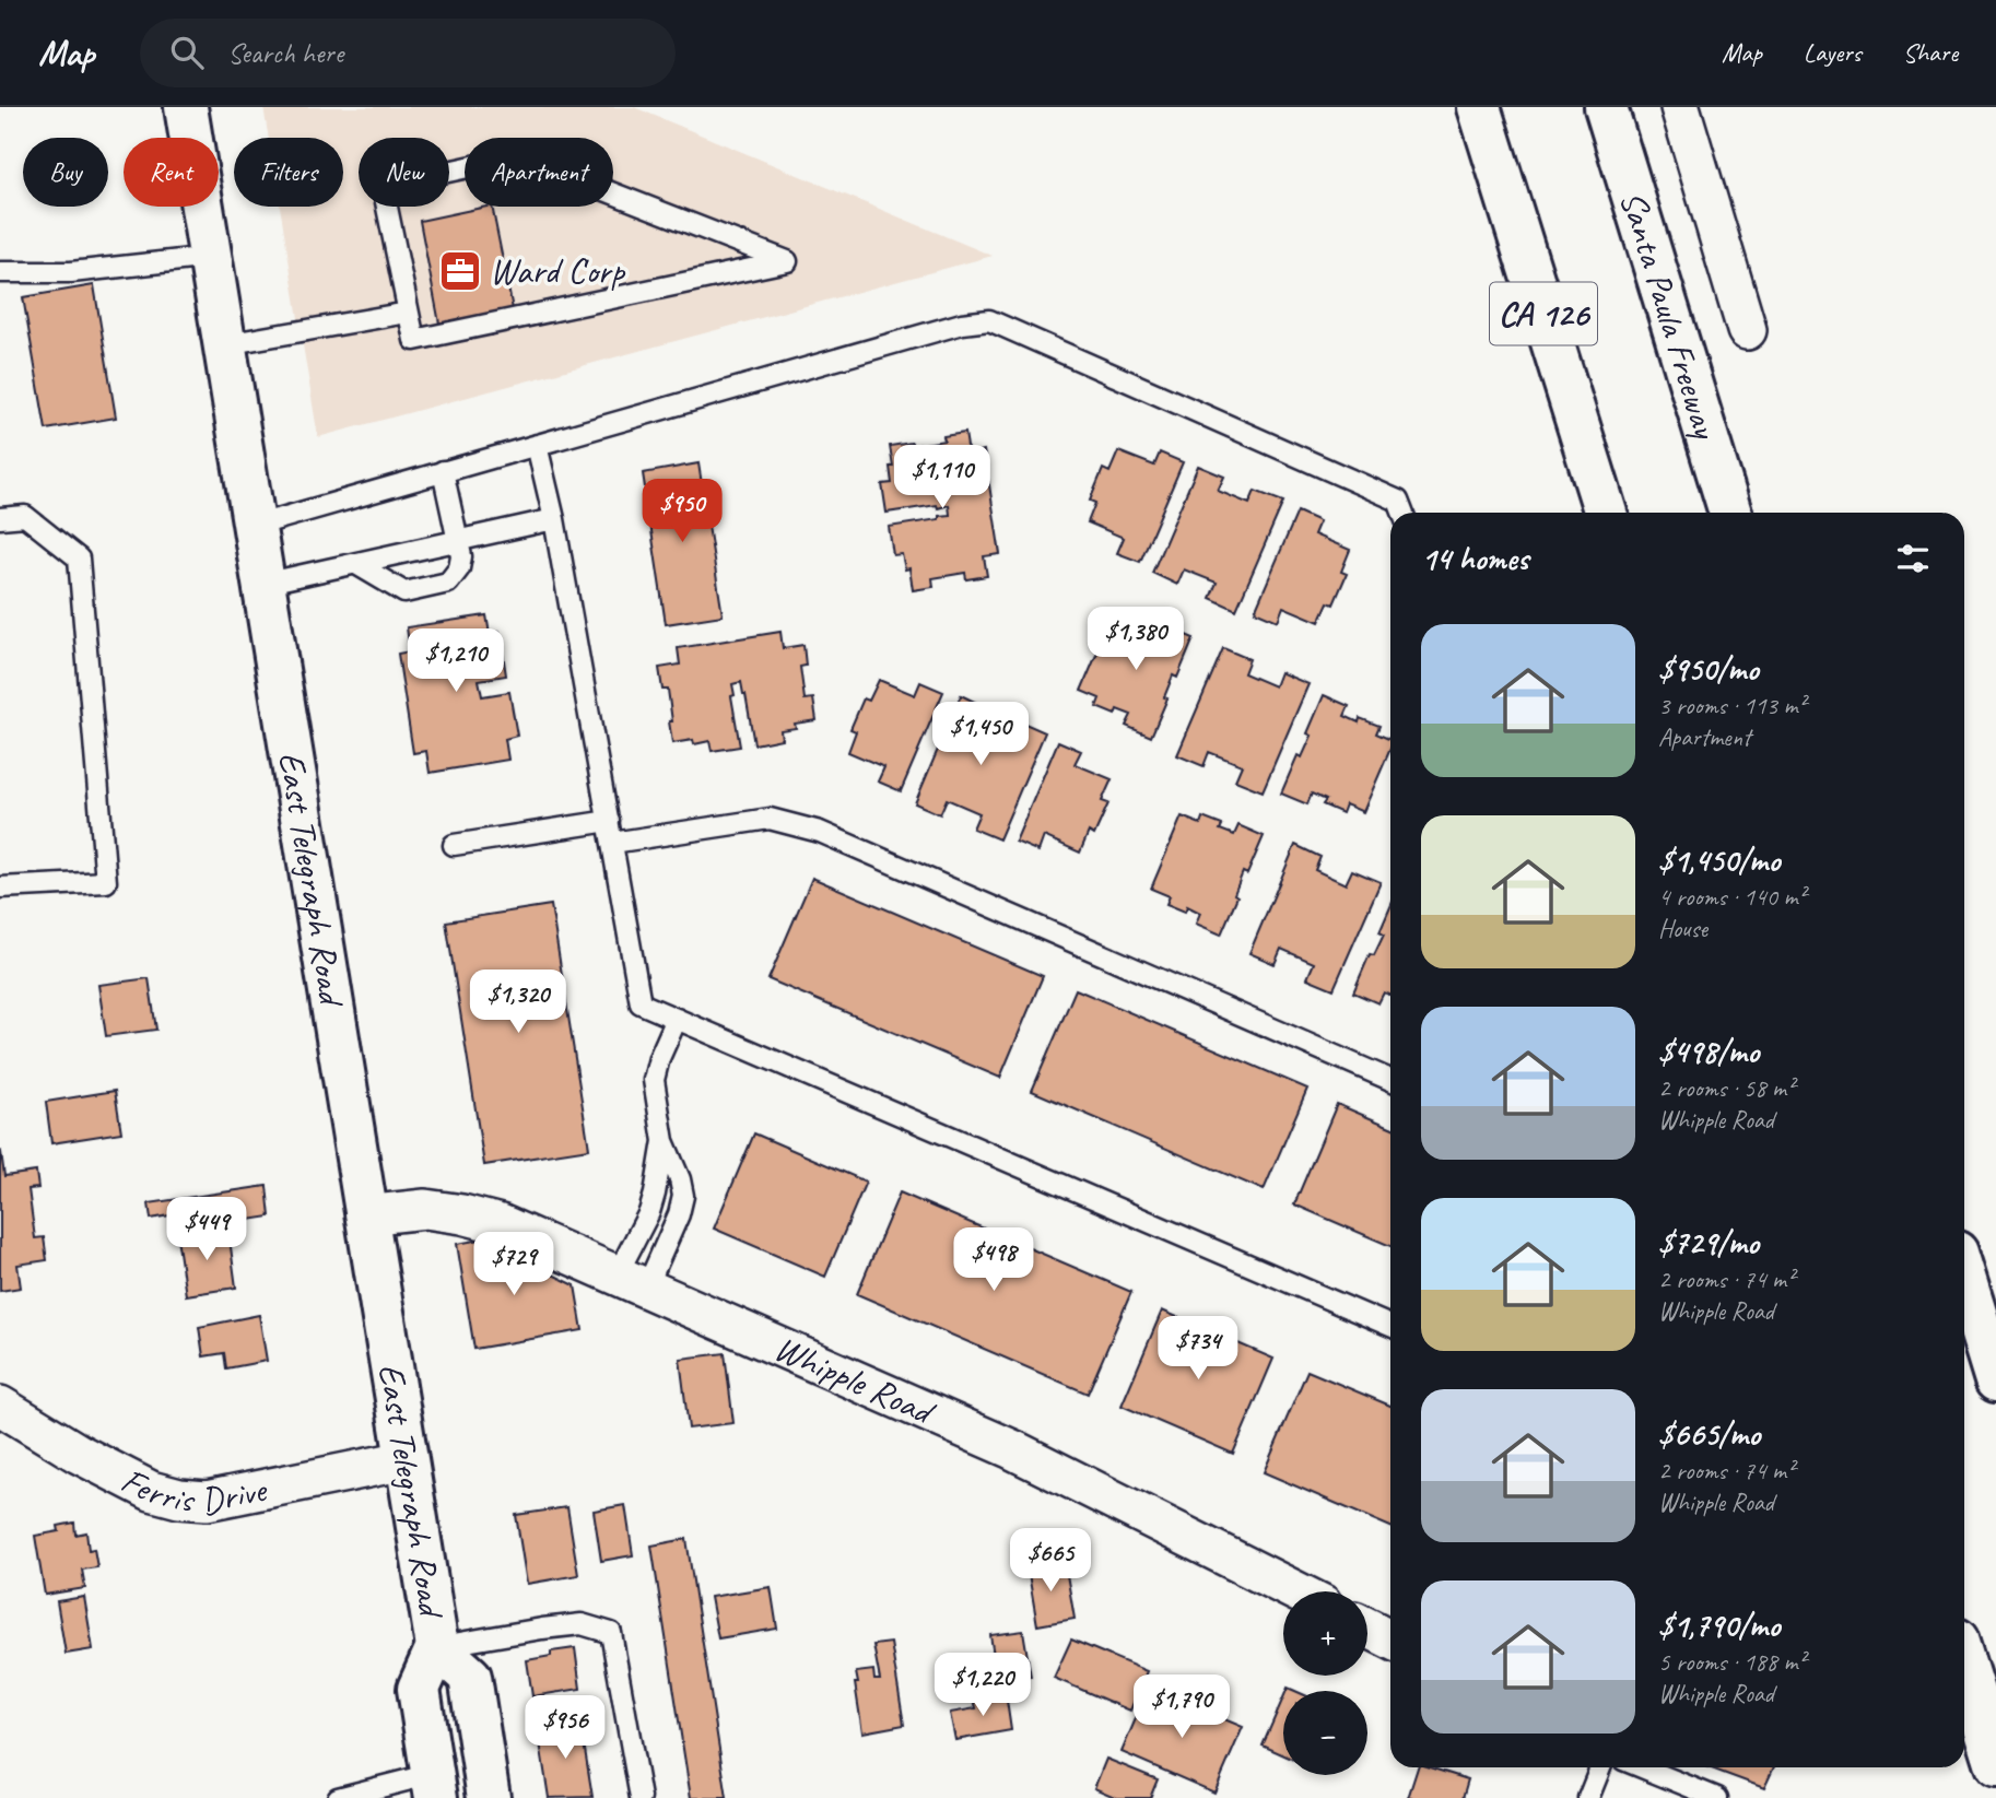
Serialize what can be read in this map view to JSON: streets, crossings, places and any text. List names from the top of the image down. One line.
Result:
{"streets":{"main road":["CA 126","Santa Paula Freeway","East Telegraph Road"],"street":["Whipple Road","Ferris Drive"]},"crossings":[["East Telegraph Road","Whipple Road"],["East Telegraph Road","Ferris Drive"]],"places":{"office":["Ward Corp"]},"page":{"header":"Map","search":"Search here","nav":["Map","Layers","Share"],"chip":["Buy","Rent","Filters","New","Apartment"],"price":["$1,110","$950","$1,380","$1,210","$1,450","$1,320","$449","$498","$729","$734","$665","$1,220","$1,790","$956"],"heading":"14 homes","list":[{"name":"$950/mo","note":"3 rooms · 113 m² · Apartment"},{"name":"$1,450/mo","note":"4 rooms · 140 m² · House"},{"name":"$498/mo","note":"2 rooms · 58 m² · Whipple Road"},{"name":"$729/mo","note":"2 rooms · 74 m² · Whipple Road"},{"name":"$665/mo","note":"2 rooms · 74 m² · Whipple Road"},{"name":"$1,790/mo","note":"5 rooms · 188 m² · Whipple Road"}],"map_buttons":["+","−"]}}
